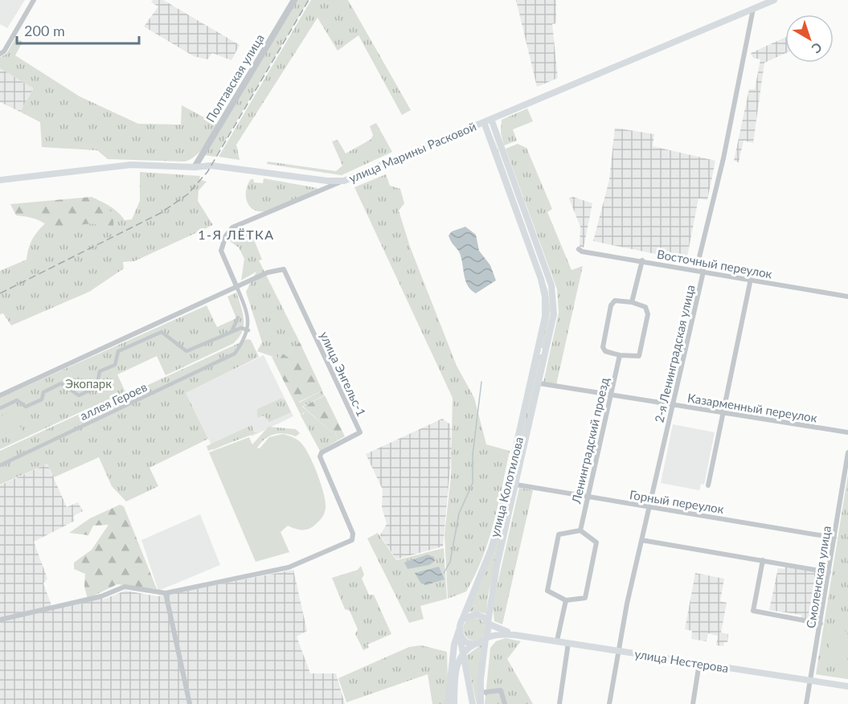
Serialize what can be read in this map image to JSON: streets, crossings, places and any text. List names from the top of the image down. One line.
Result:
{"streets":{"main road":["улица Марины Расковой","улица Колотилова","улица Нестерова"],"street":["Полтавская улица","Восточный переулок","2-я Ленинградская улица","улица Энгельс-1","аллея Героев","Казарменный переулок","Ленинградский проезд","Горный переулок","Смоленская улица"]},"crossings":[["Полтавская улица","улица Марины Расковой"],["улица Марины Расковой","2-я Ленинградская улица"],["улица Марины Расковой","улица Колотилова"],["Восточный переулок","2-я Ленинградская улица"],["2-я Ленинградская улица","Казарменный переулок"],["2-я Ленинградская улица","Горный переулок"],["2-я Ленинградская улица","улица Нестерова"],["Казарменный переулок","Ленинградский проезд"],["Казарменный переулок","улица Колотилова"],["Ленинградский проезд","Горный переулок"],["улица Колотилова","Горный переулок"],["улица Колотилова","улица Нестерова"],["Горный переулок","Смоленская улица"],["Смоленская улица","улица Нестерова"]],"districts":["1-Я ЛЁТКА"],"parks":["Экопарк"],"scale_bar":"200 m","north":"bottom right"}
